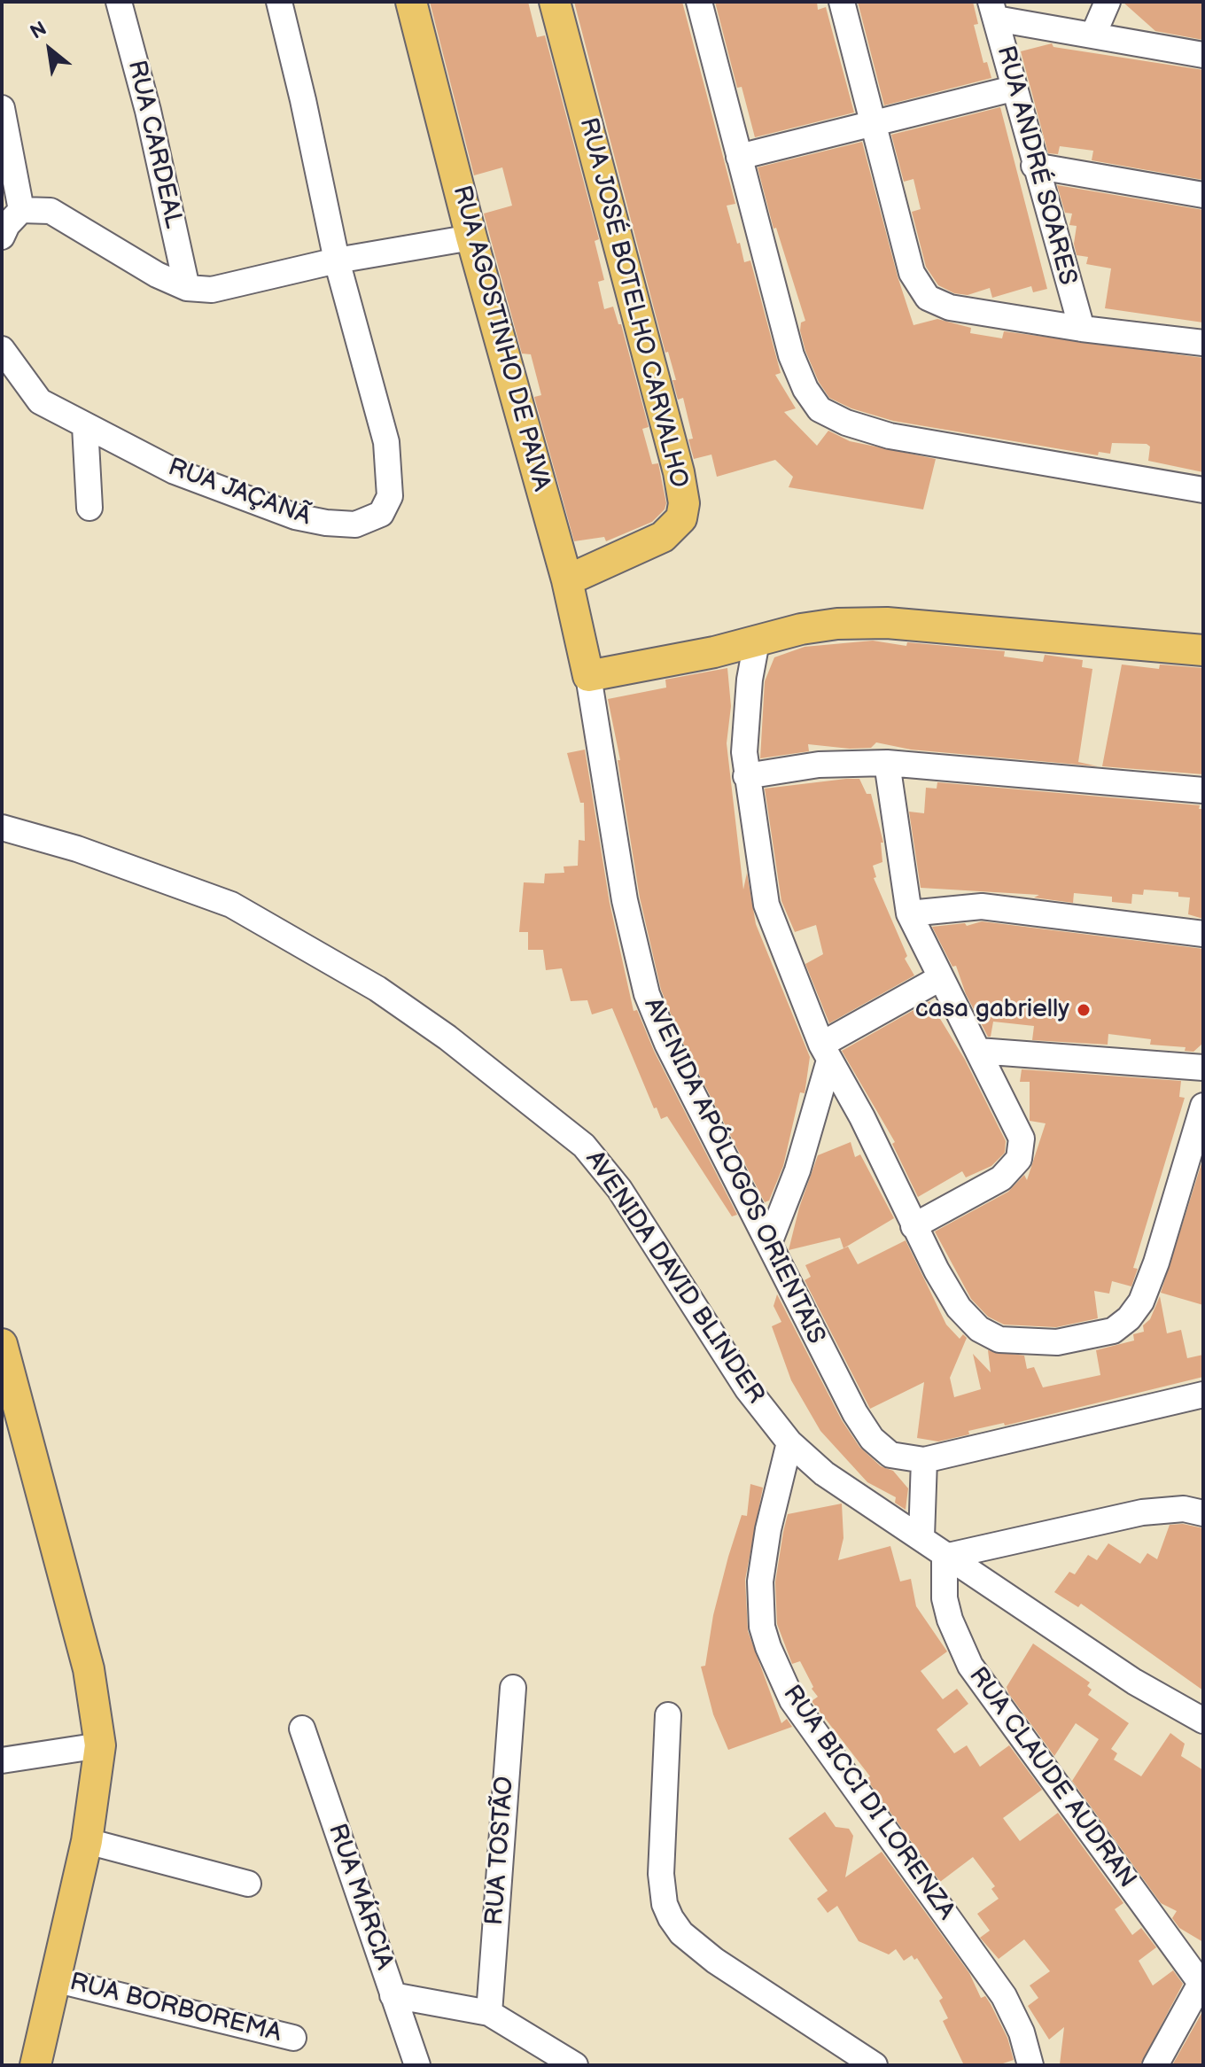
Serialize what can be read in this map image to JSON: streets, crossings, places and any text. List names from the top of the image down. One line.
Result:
{"streets":{"main road":["RUA JOSÉ BOTELHO CARVALHO","RUA AGOSTINHO DE PAIVA"],"street":["RUA CARDEAL","RUA ANDRÉ SOARES","RUA JAÇANÃ","AVENIDA APÓLOGOS ORIENTAIS","AVENIDA DAVID BLINDER","RUA CLAUDE AUDRAN","RUA BICCI DI LORENZA","RUA TOSTÃO","RUA MÁRCIA","RUA BORBOREMA"]},"crossings":[["RUA JOSÉ BOTELHO CARVALHO","RUA AGOSTINHO DE PAIVA"],["RUA AGOSTINHO DE PAIVA","AVENIDA APÓLOGOS ORIENTAIS"],["AVENIDA DAVID BLINDER","RUA CLAUDE AUDRAN"],["AVENIDA DAVID BLINDER","RUA BICCI DI LORENZA"]],"places":["casa gabrielly"],"north":"top left"}
